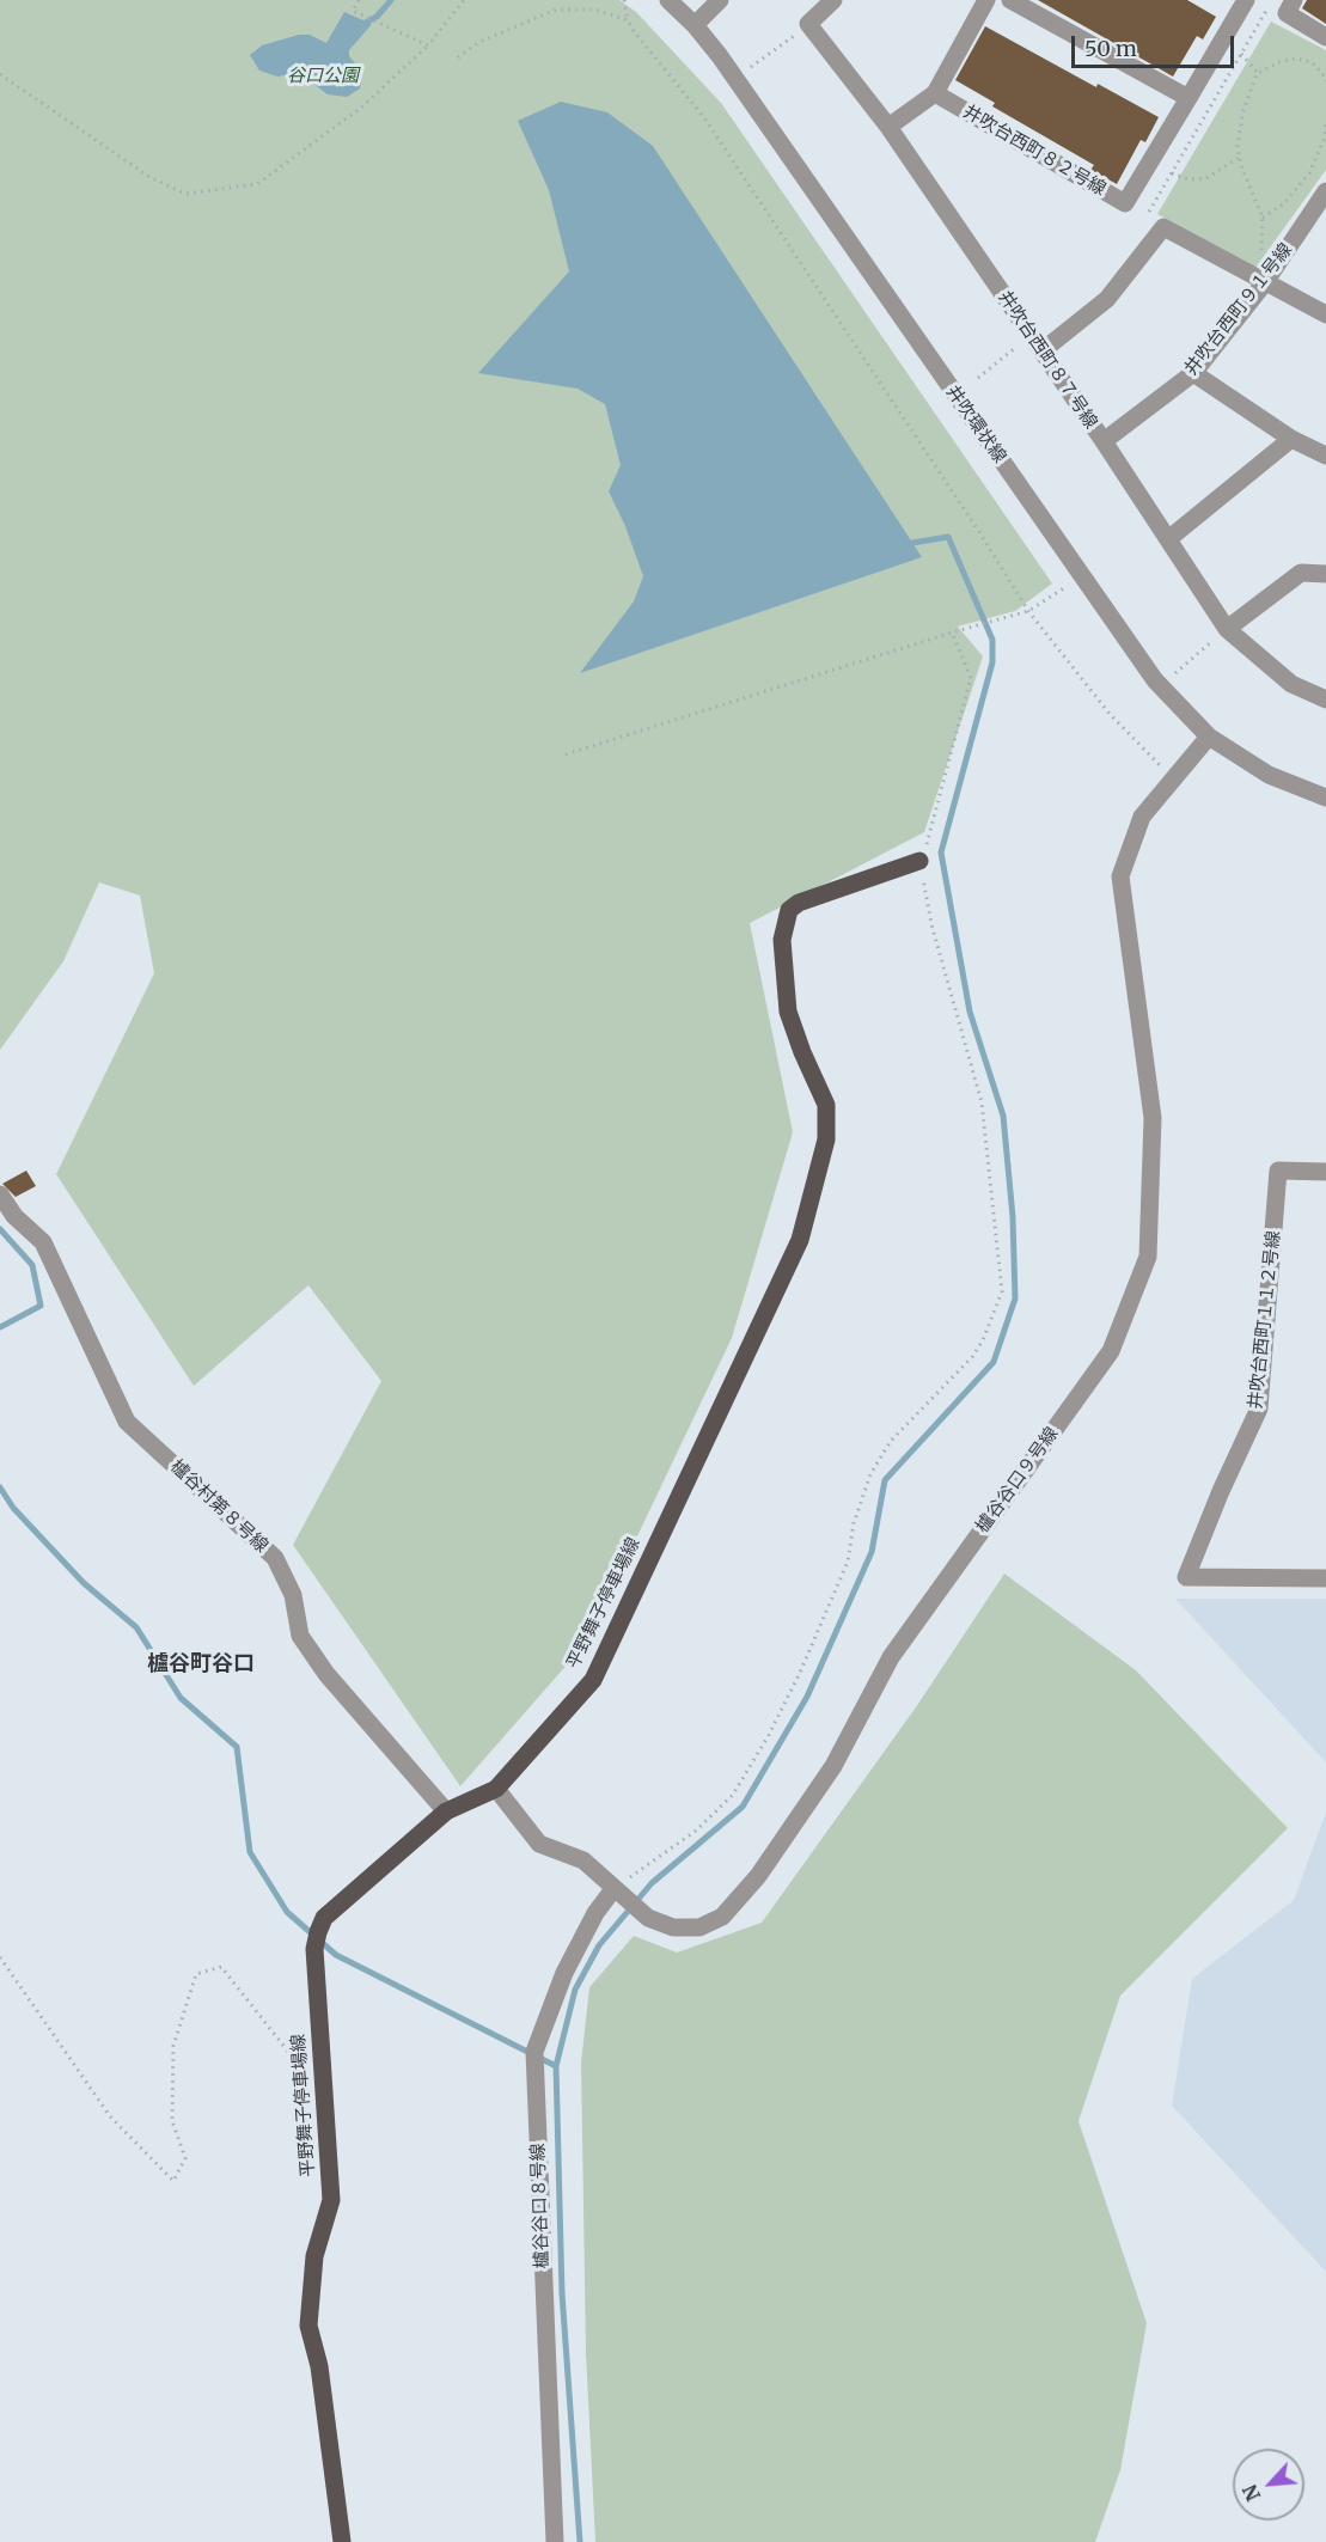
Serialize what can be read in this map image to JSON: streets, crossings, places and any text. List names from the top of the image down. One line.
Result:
{"streets":{"main road":["平野舞子停車場線"],"street":["井吹台西町８２号線","井吹台西町９１号線","井吹台西町８７号線","井吹環状線","井吹台西町１１２号線","櫨谷谷口９号線","櫨谷村第８号線","櫨谷谷口８号線"]},"crossings":[["井吹台西町９１号線","井吹台西町８７号線"],["井吹環状線","櫨谷谷口９号線"],["櫨谷谷口９号線","平野舞子停車場線"],["櫨谷谷口９号線","櫨谷谷口８号線"],["櫨谷村第８号線","平野舞子停車場線"]],"districts":["櫨谷町谷口"],"parks":["谷口公園"],"scale_bar":"50 m","north":"bottom left"}
